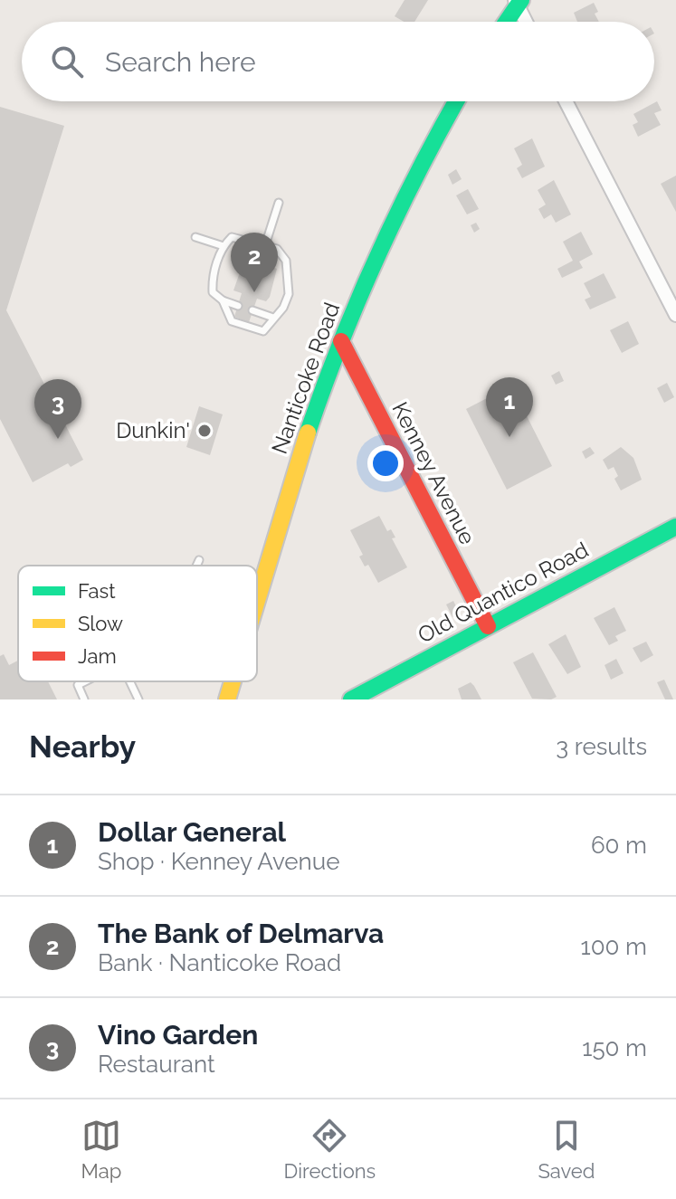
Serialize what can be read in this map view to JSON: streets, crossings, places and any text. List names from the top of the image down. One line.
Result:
{"streets":{"main road":["Nanticoke Road","Kenney Avenue","Old Quantico Road"]},"crossings":[["Nanticoke Road","Kenney Avenue"],["Kenney Avenue","Old Quantico Road"]],"places":["Dunkin'"],"legend":["Fast","Slow","Jam"],"page":{"search":"Search here","pins":["2","1","3"],"heading":["Nearby","3 results"],"list":[{"mark":"1","name":"Dollar General","note":"Shop · Kenney Avenue","value":"60 m"},{"mark":"2","name":"The Bank of Delmarva","note":"Bank · Nanticoke Road","value":"100 m"},{"mark":"3","name":"Vino Garden","note":"Restaurant","value":"150 m"}],"nav":["Map","Directions","Saved"]}}
